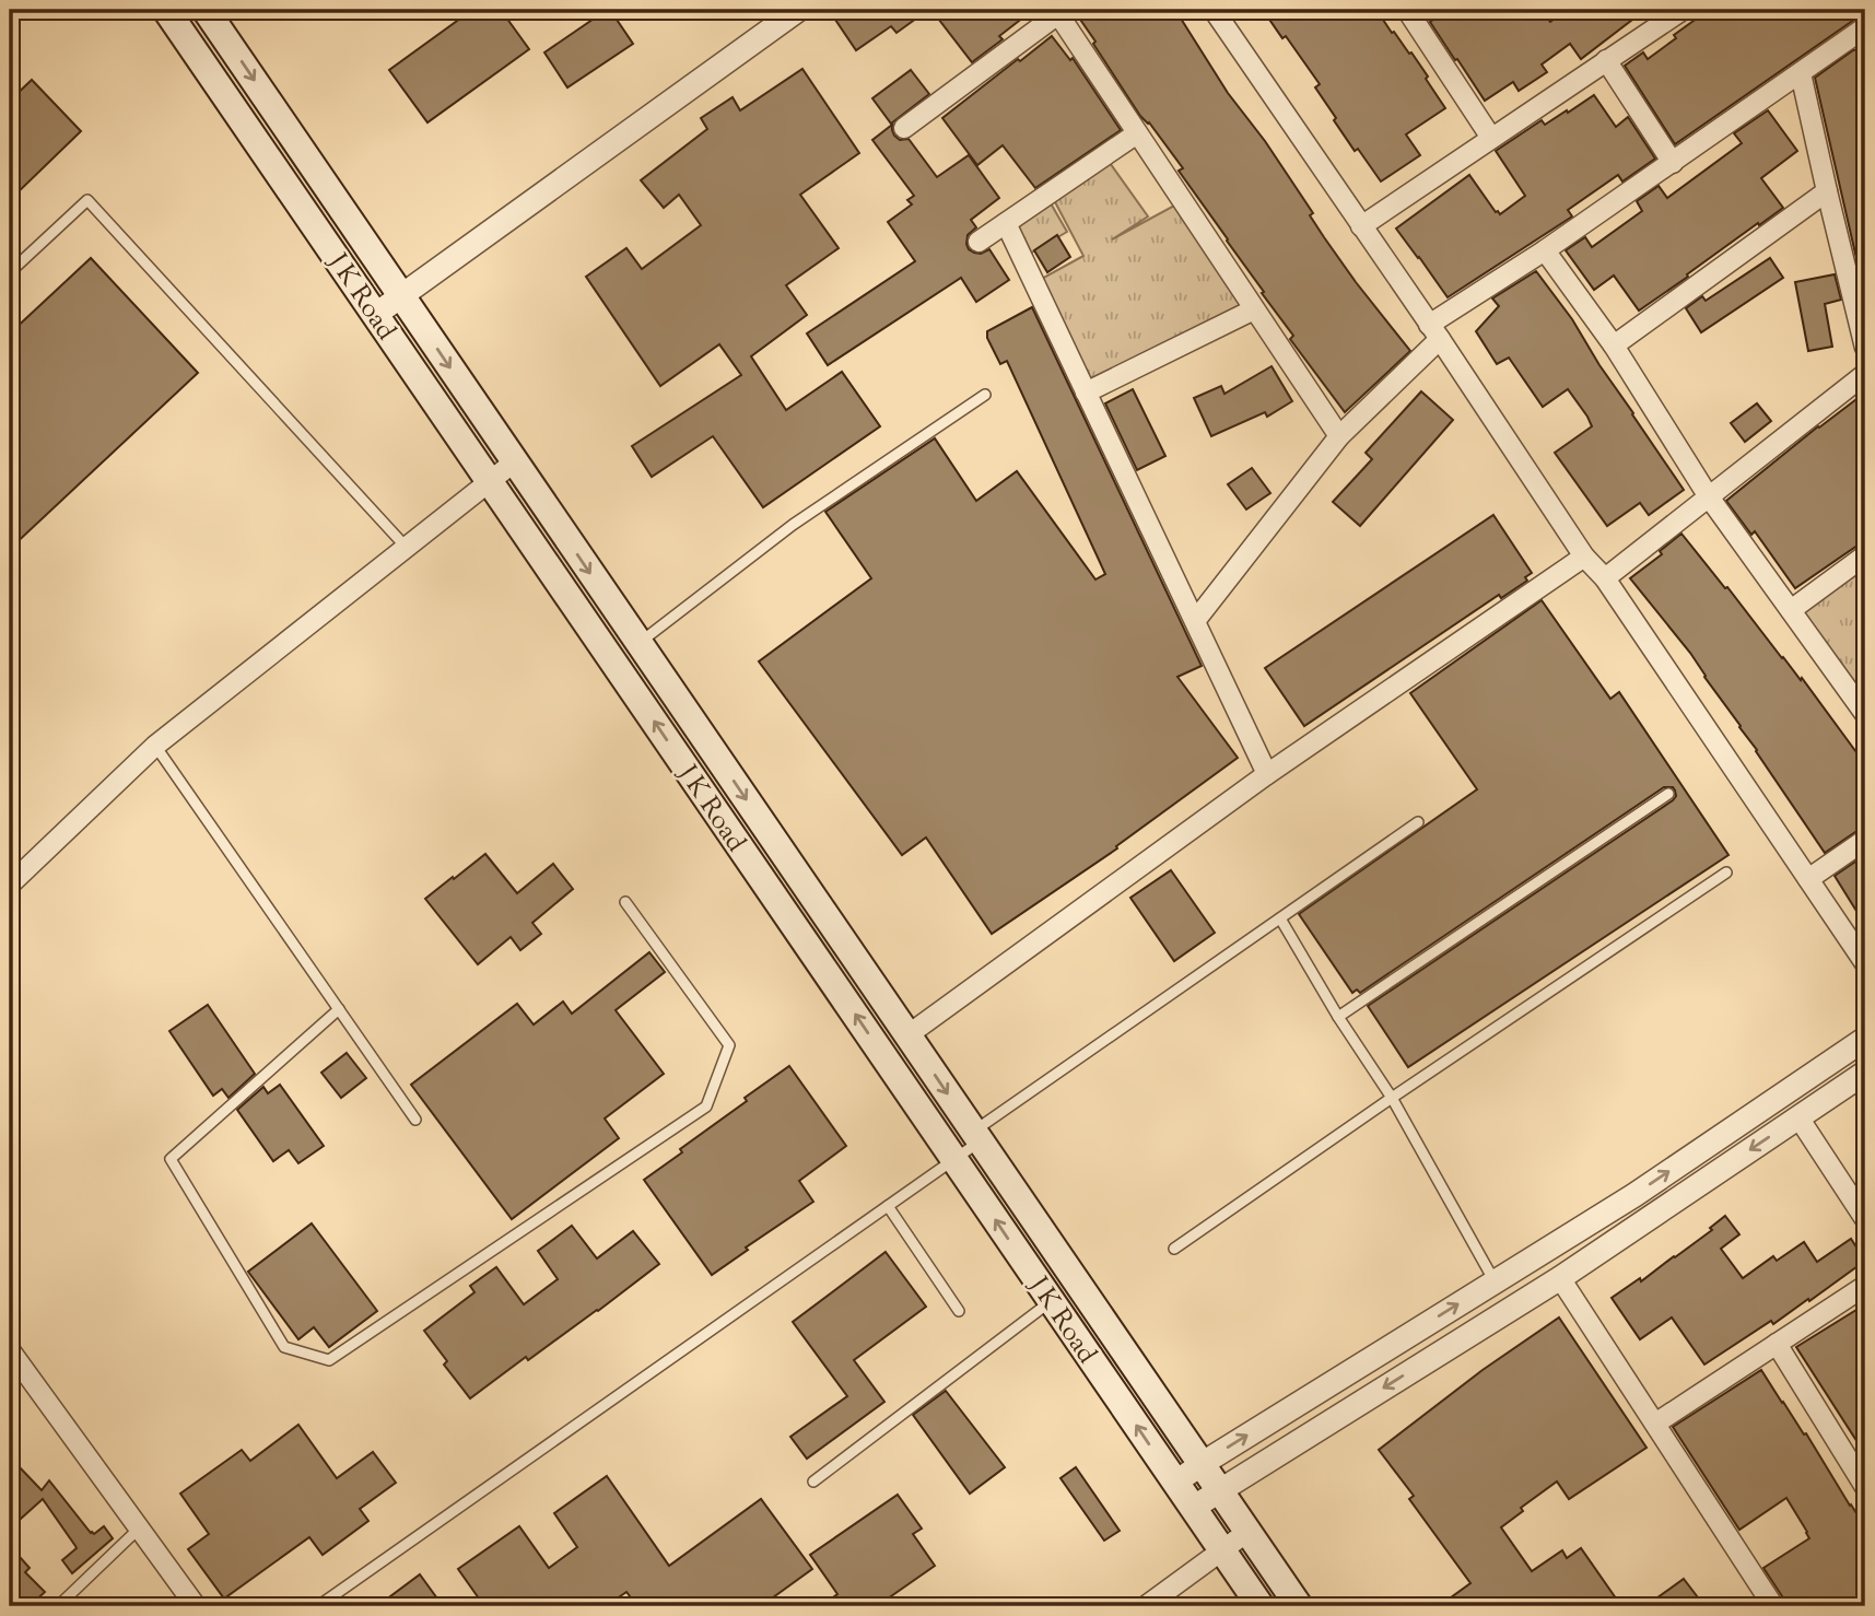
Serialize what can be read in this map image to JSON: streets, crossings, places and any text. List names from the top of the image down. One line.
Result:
{"streets":{"main road":["J K Road"]}}
